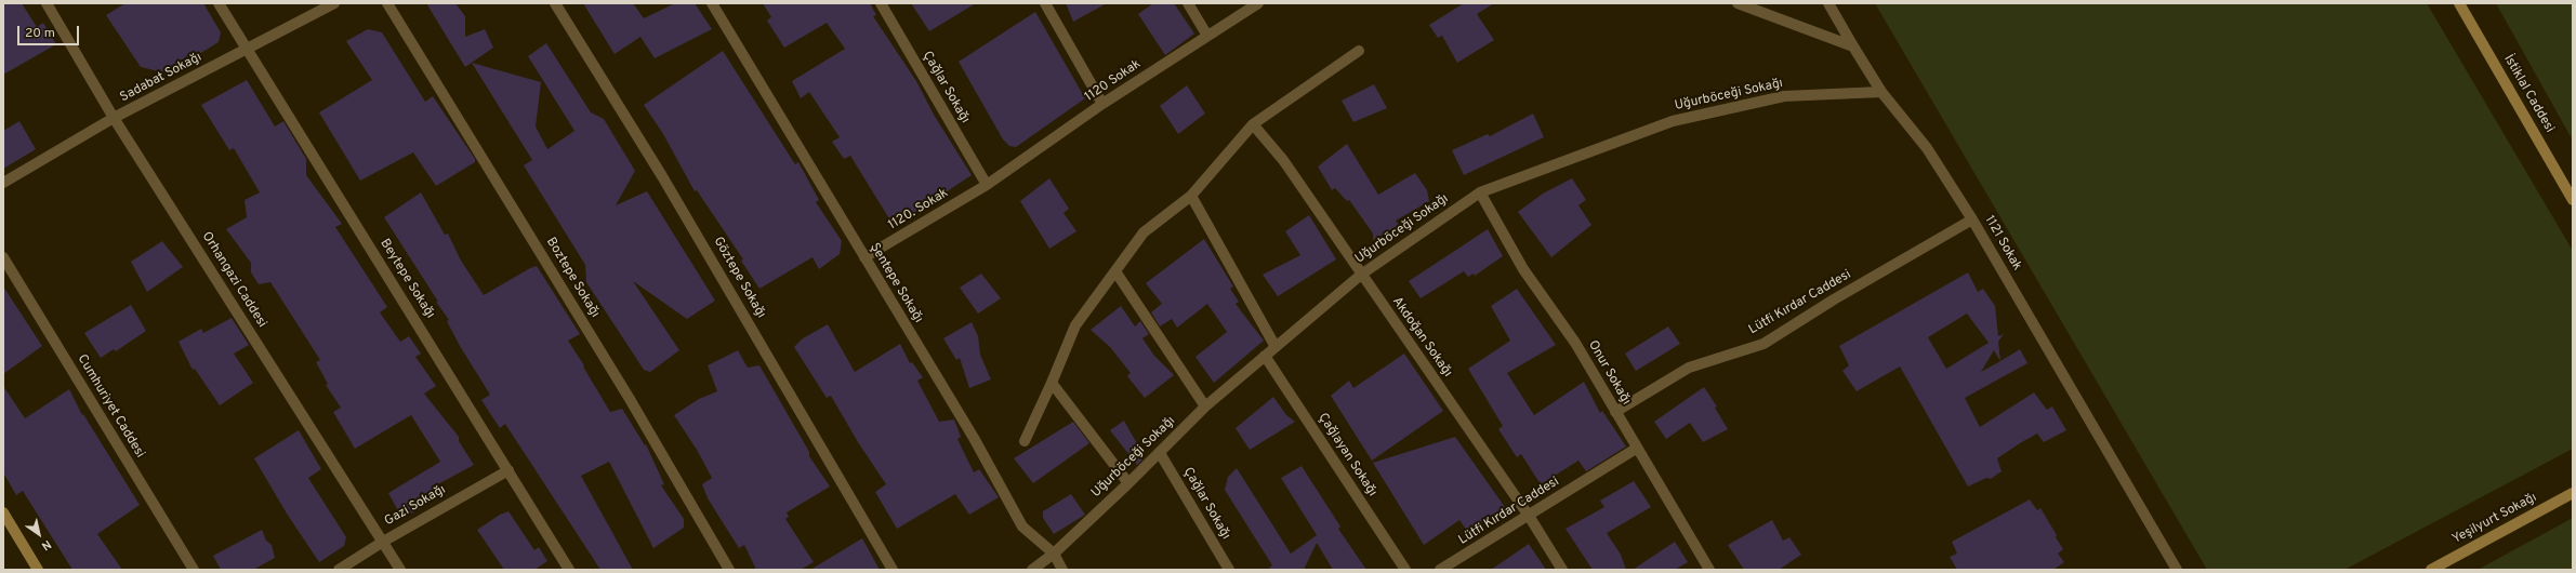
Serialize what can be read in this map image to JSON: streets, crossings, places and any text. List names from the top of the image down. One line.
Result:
{"streets":{"main road":["İstiklal Caddesi","Yeşilyurt Sokağı"],"street":["Sadabat Sokağı","1120 Sokak","Çağlar Sokağı","Uğurböceği Sokağı","1120. Sokak","1121 Sokak","Boztepe Sokağı","Göztepe Sokağı","Beytepe Sokağı","Orhangazi Caddesi","Şentepe Sokağı","Lütfi Kırdar Caddesi","Akdoğan Sokağı","Onur Sokağı","Cumhuriyet Caddesi","Çağlayan Sokağı","Gazi Sokağı"]},"crossings":[["Sadabat Sokağı","Beytepe Sokağı"],["Sadabat Sokağı","Orhangazi Caddesi"],["1120 Sokak","Çağlar Sokağı"],["1120 Sokak","1120. Sokak"],["Çağlar Sokağı","Uğurböceği Sokağı"],["Çağlar Sokağı","1120. Sokak"],["Uğurböceği Sokağı","1121 Sokak"],["Uğurböceği Sokağı","Şentepe Sokağı"],["Uğurböceği Sokağı","Akdoğan Sokağı"],["Uğurböceği Sokağı","Onur Sokağı"],["Uğurböceği Sokağı","Çağlayan Sokağı"],["1120. Sokak","Şentepe Sokağı"],["1121 Sokak","Lütfi Kırdar Caddesi"],["Beytepe Sokağı","Gazi Sokağı"],["Orhangazi Caddesi","Gazi Sokağı"],["Lütfi Kırdar Caddesi","Akdoğan Sokağı"],["Lütfi Kırdar Caddesi","Onur Sokağı"]],"scale_bar":"20 m","north":"bottom right"}
